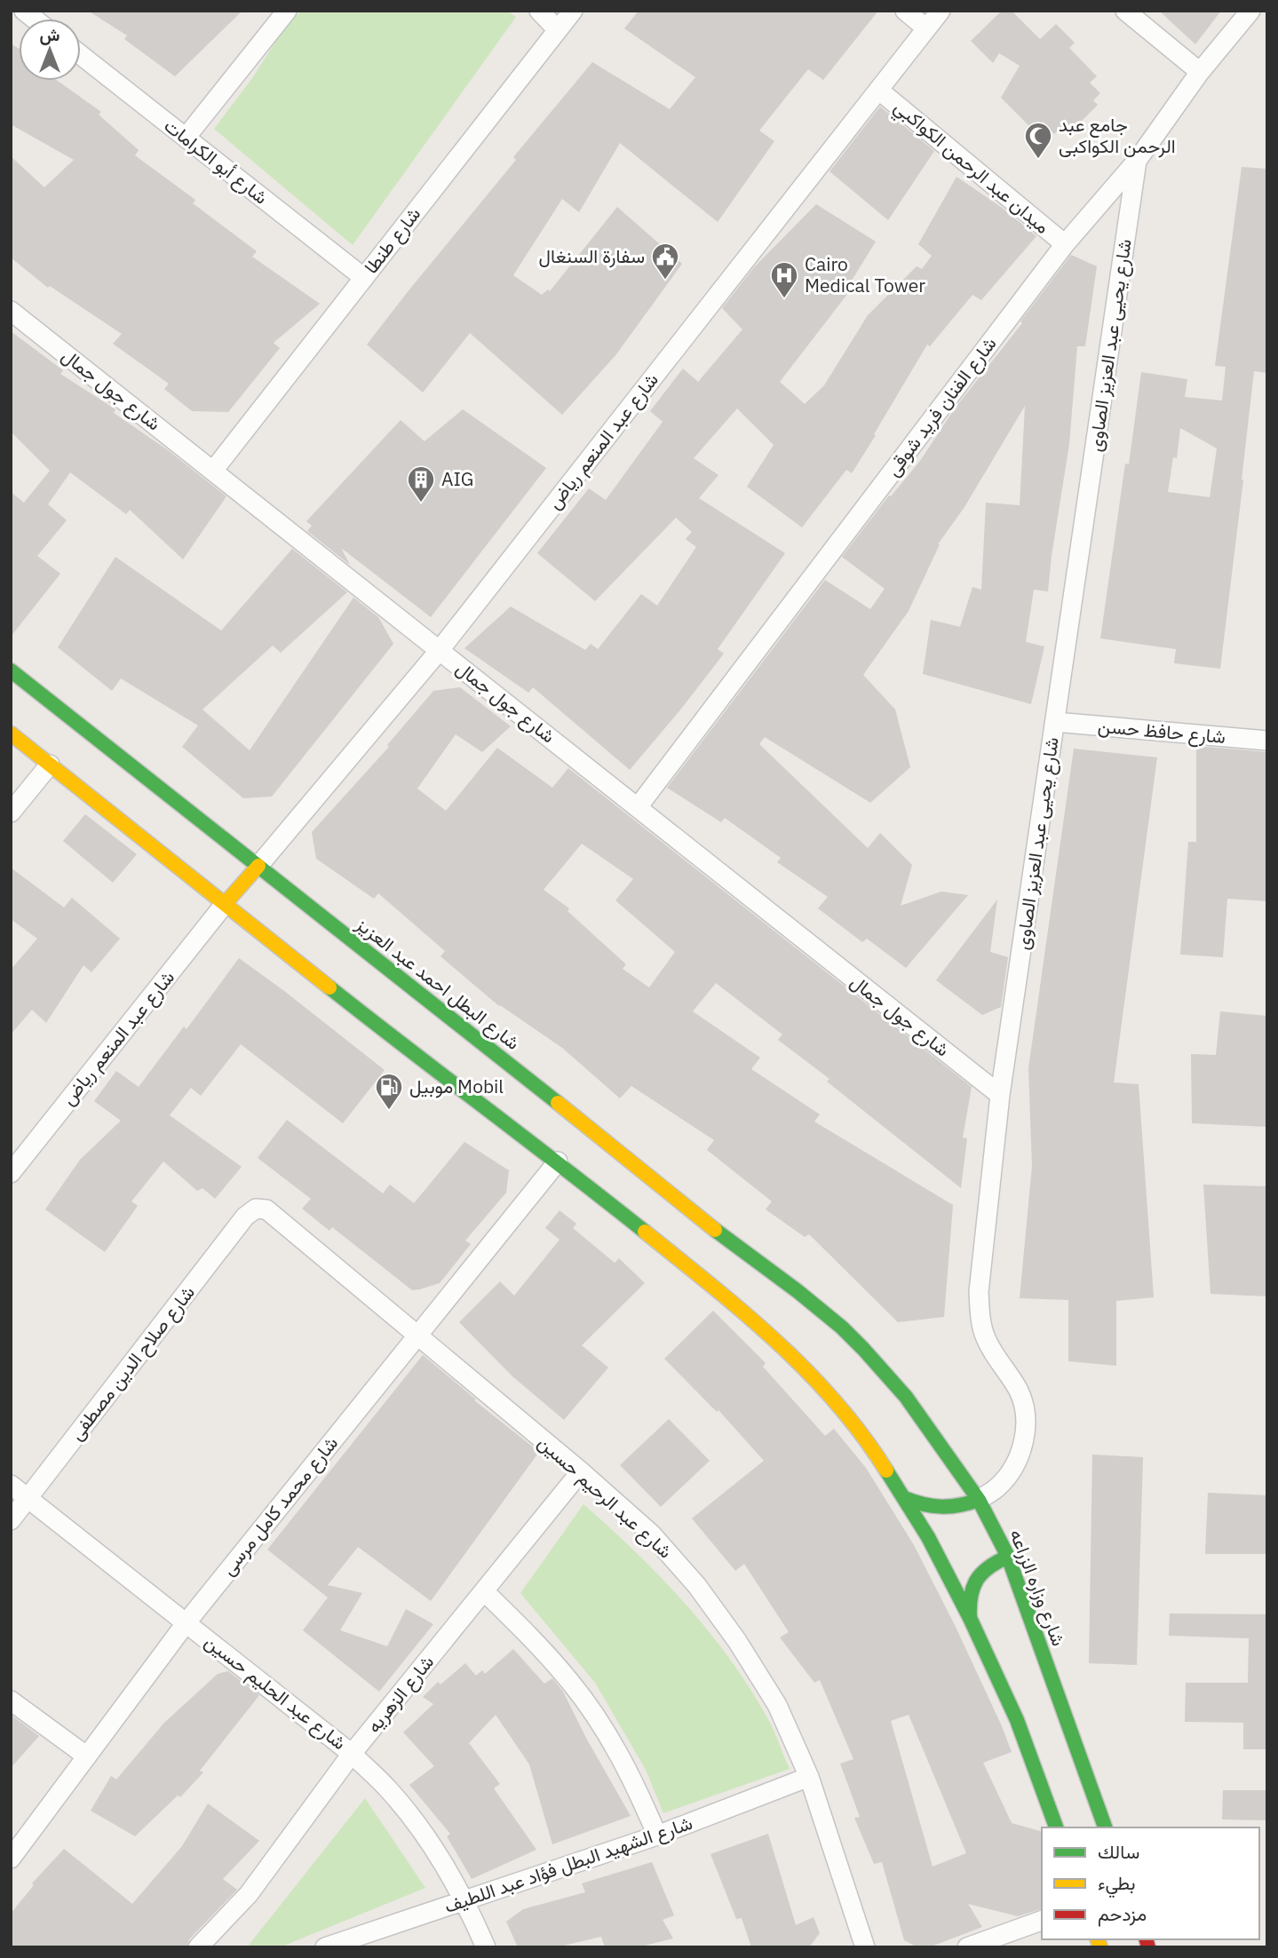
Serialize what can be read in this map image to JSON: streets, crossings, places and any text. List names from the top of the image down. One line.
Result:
{"streets":{"main road":["شارع البطل احمد عبد العزيز","شارع وزاره الزراعه"],"street":["شارع أبو الكرامات","ميدان عبد الرحمن الكواكبي","شارع طنطا","شارع يحيى عبد العزيز الصاوى","شارع جول جمال","شارع الفنان فريد شوقى","شارع عبد المنعم رياض","شارع حافظ حسن","شارع صلاح الدين مصطفى","شارع عبد الرحيم حسين","شارع محمد كامل مرسى","شارع عبد الحليم حسين","شارع الزهريه","شارع الشهيد البطل فؤاد عبد اللطيف"]},"crossings":[["شارع أبو الكرامات","شارع طنطا"],["ميدان عبد الرحمن الكواكبي","شارع الفنان فريد شوقى"],["ميدان عبد الرحمن الكواكبي","شارع عبد المنعم رياض"],["شارع طنطا","شارع جول جمال"],["شارع يحيى عبد العزيز الصاوى","شارع جول جمال"],["شارع يحيى عبد العزيز الصاوى","شارع الفنان فريد شوقى"],["شارع يحيى عبد العزيز الصاوى","شارع حافظ حسن"],["شارع يحيى عبد العزيز الصاوى","شارع وزاره الزراعه"],["شارع جول جمال","شارع الفنان فريد شوقى"],["شارع جول جمال","شارع عبد المنعم رياض"],["شارع عبد المنعم رياض","شارع البطل احمد عبد العزيز"],["شارع البطل احمد عبد العزيز","شارع وزاره الزراعه"],["شارع صلاح الدين مصطفى","شارع عبد الرحيم حسين"],["شارع صلاح الدين مصطفى","شارع عبد الحليم حسين"],["شارع عبد الرحيم حسين","شارع محمد كامل مرسى"],["شارع عبد الرحيم حسين","شارع الزهريه"],["شارع عبد الرحيم حسين","شارع الشهيد البطل فؤاد عبد اللطيف"],["شارع محمد كامل مرسى","شارع عبد الحليم حسين"],["شارع عبد الحليم حسين","شارع الزهريه"],["شارع عبد الحليم حسين","شارع الشهيد البطل فؤاد عبد اللطيف"]],"places":{"mosque":["جامع عبد الرحمن الكواكبى"],"public building":["سفارة السنغال"],"hospital":["Cairo Medical Tower"],"building":["AIG"],"fuel station":["موبيل Mobil"]},"legend":["سالك","بطيء","مزدحم"],"north":"top"}
